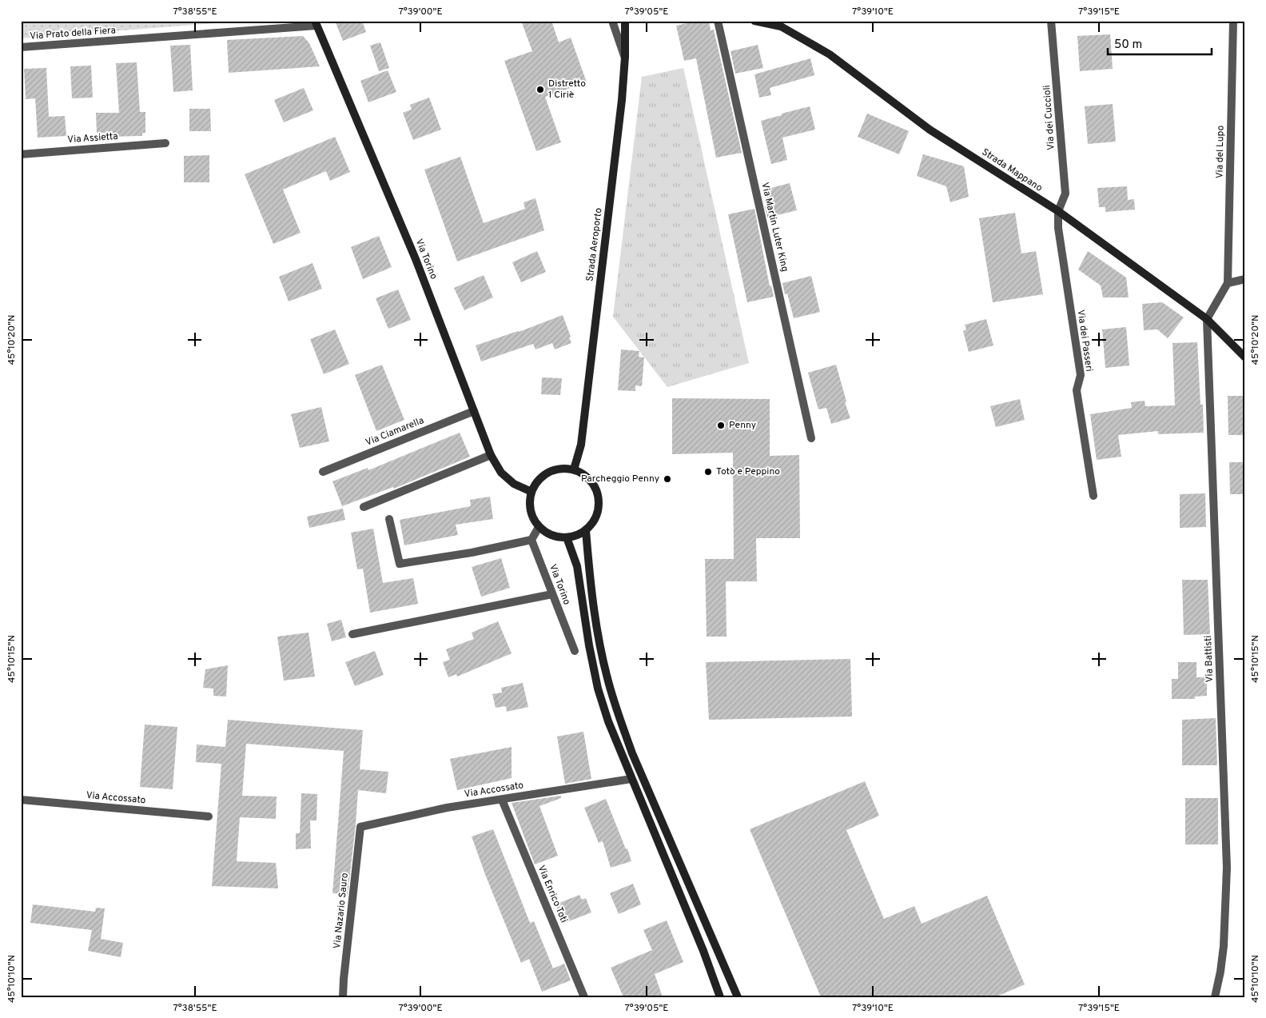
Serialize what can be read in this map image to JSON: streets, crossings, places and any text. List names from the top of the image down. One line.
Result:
{"streets":{"main road":["Strada Mappano","Strada Aeroporto","Via Torino"],"street":["Via Prato della Fiera","Via dei Cuccioli","Via Assietta","Via del Lupo","Via Martin Luter King","Via dei Passeri","Via Ciamarella","Via Battisti","Via Accossato","Via Enrico Toti","Via Nazario Sauro"]},"crossings":[["Via Prato della Fiera","Via Torino"],["Via dei Cuccioli","Strada Mappano"],["Via dei Cuccioli","Via dei Passeri"],["Via del Lupo","Strada Mappano"],["Via del Lupo","Via Battisti"],["Strada Mappano","Via dei Passeri"],["Strada Mappano","Via Battisti"],["Strada Aeroporto","Via Torino"],["Via Torino","Via Ciamarella"],["Via Accossato","Via Enrico Toti"],["Via Accossato","Via Nazario Sauro"]],"places":["Distretto 1 Ciriè","Penny","Totò e Peppino","Parcheggio Penny"],"scale_bar":"50 m","coordinates":["7°38'55\"E","7°39'00\"E","7°39'05\"E","7°39'10\"E","7°39'15\"E","45°10'20\"N","45°10'15\"N","45°10'10\"N"]}
